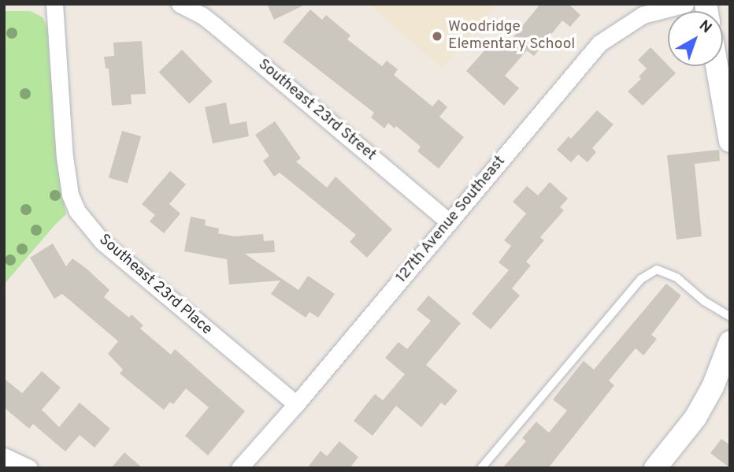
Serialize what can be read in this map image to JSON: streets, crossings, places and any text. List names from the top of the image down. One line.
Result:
{"streets":{"street":["Southeast 23rd Street","127th Avenue Southeast","Southeast 23rd Place"]},"crossings":[["Southeast 23rd Street","127th Avenue Southeast"],["127th Avenue Southeast","Southeast 23rd Place"]],"places":["Woodridge Elementary School"],"north":"top right"}
